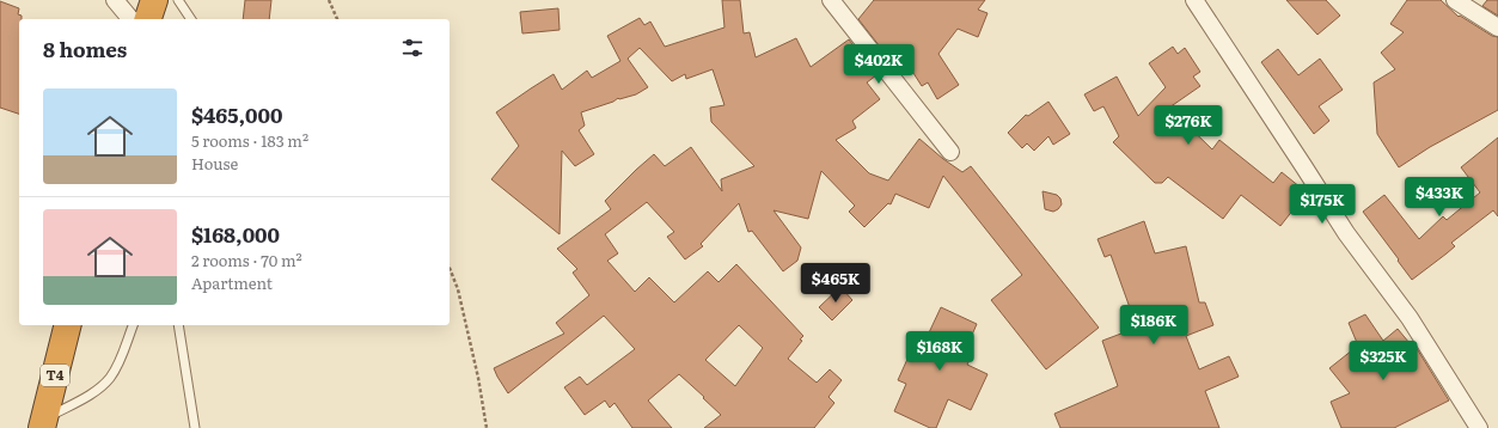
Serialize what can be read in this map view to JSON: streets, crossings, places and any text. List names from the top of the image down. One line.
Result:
{"streets":{"highway":["T4"]},"page":{"heading":"8 homes","price":["$402K","$276K","$433K","$175K","$465K","$186K","$168K","$325K"],"list":[{"name":"$465,000","note":"5 rooms · 183 m² · House"},{"name":"$168,000","note":"2 rooms · 70 m² · Apartment"}]}}
